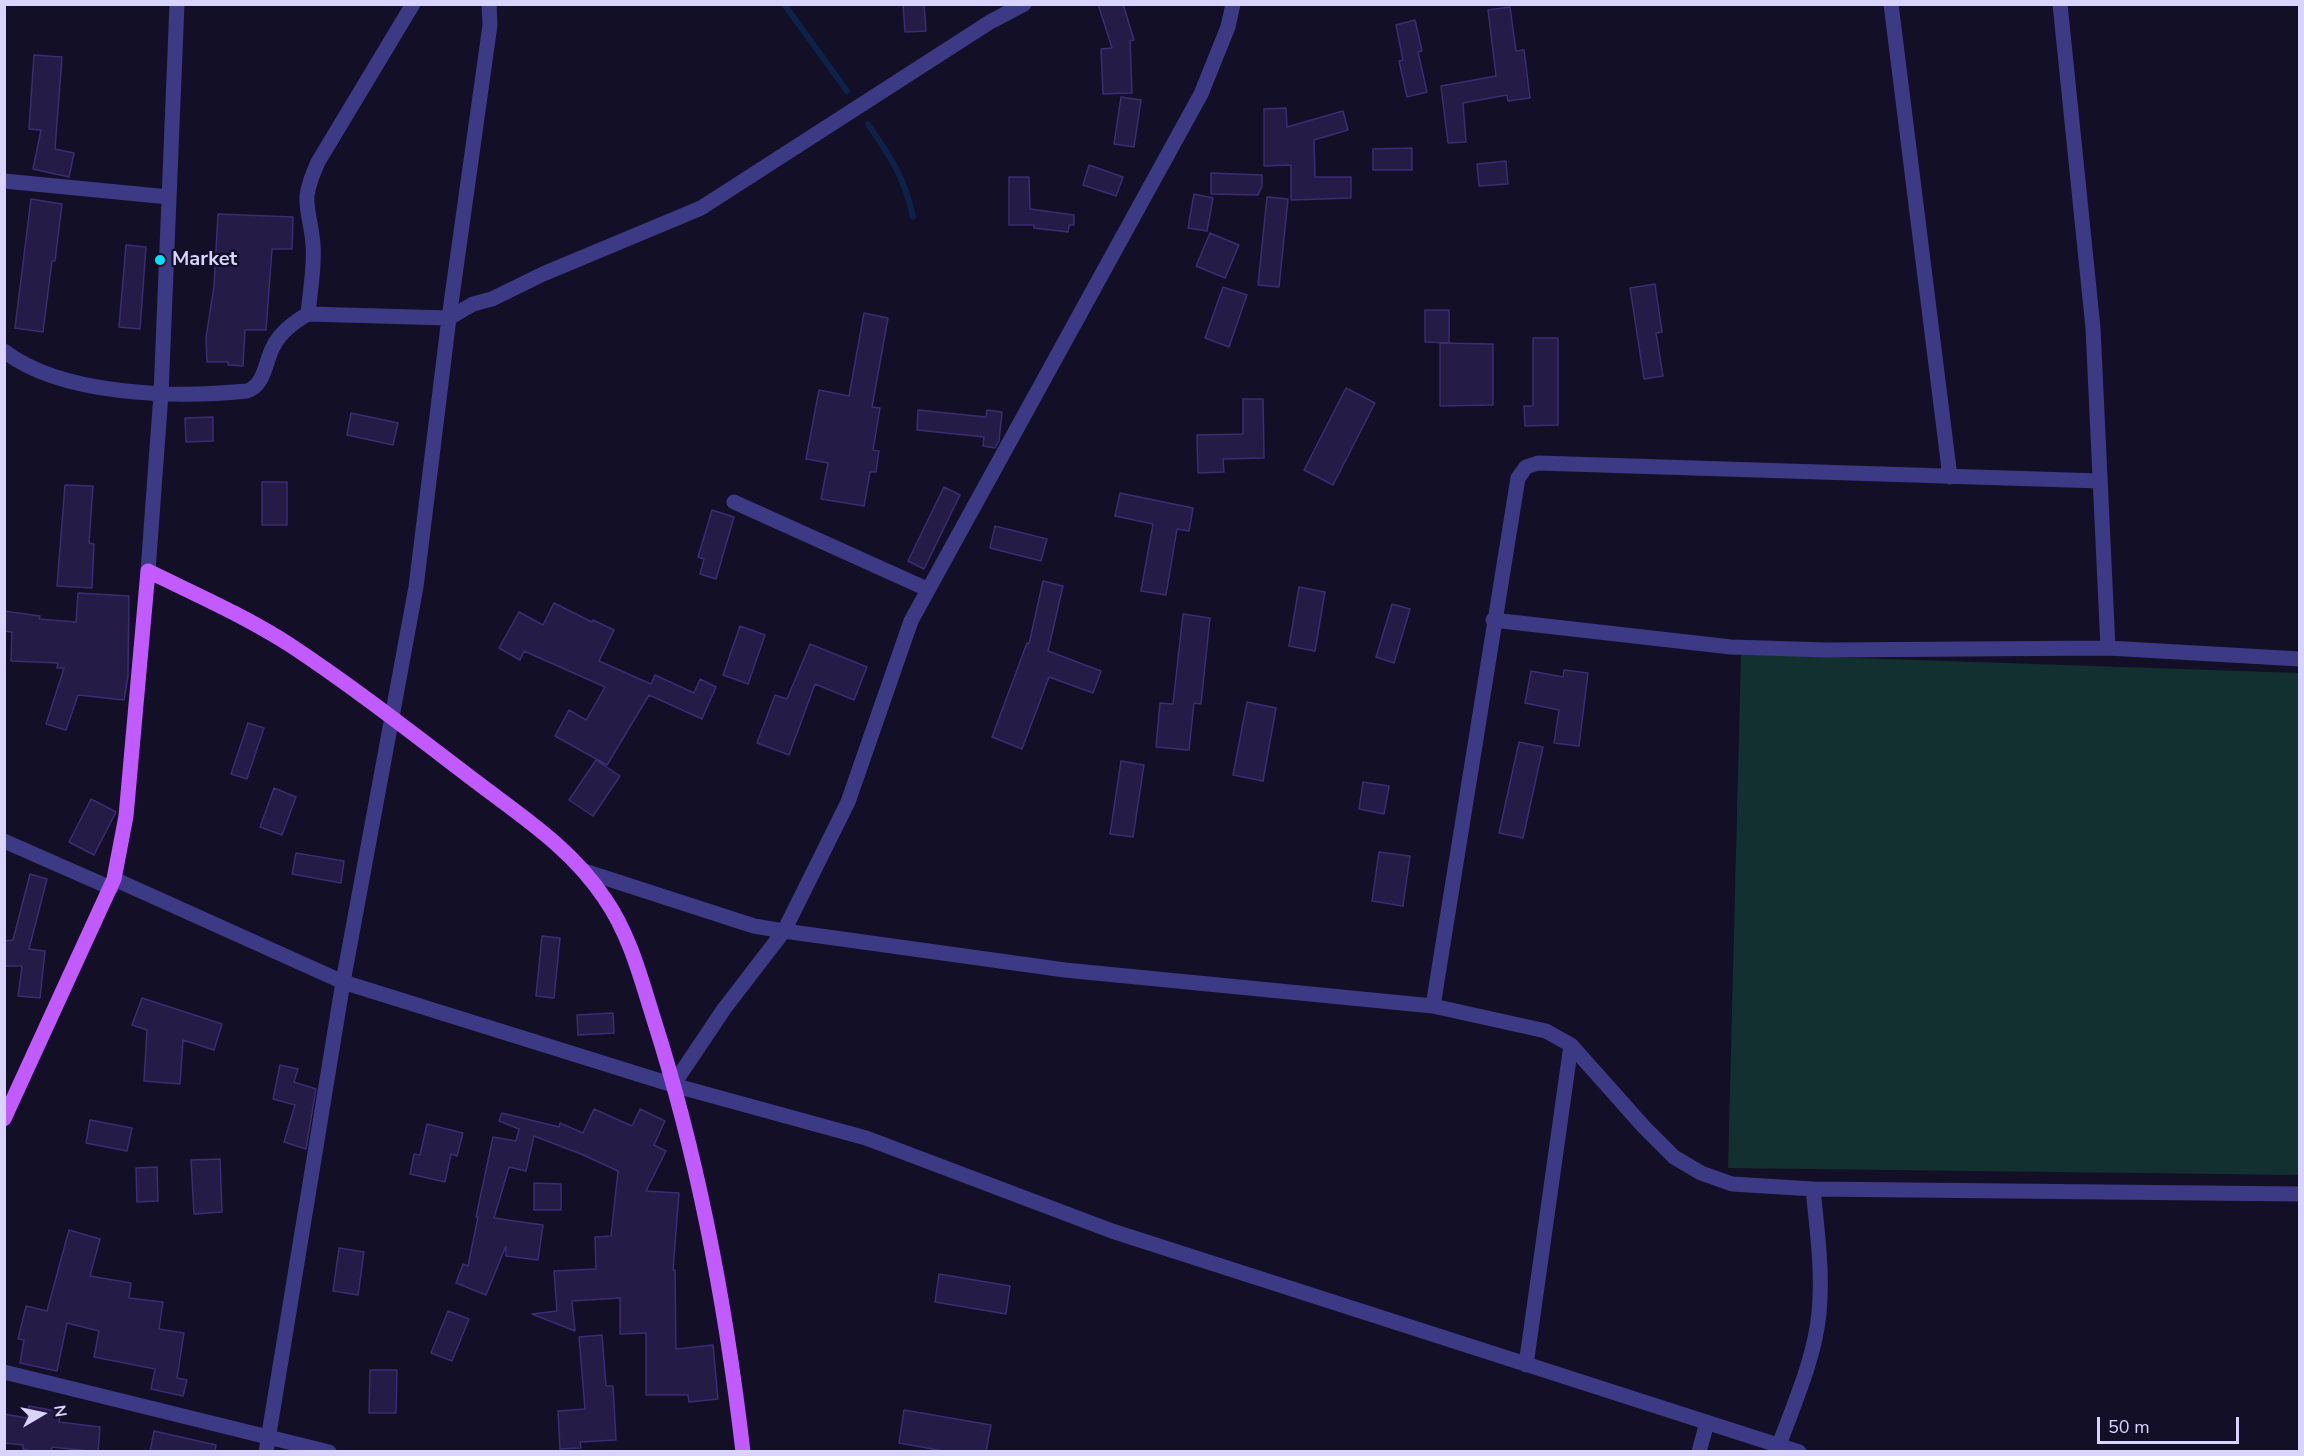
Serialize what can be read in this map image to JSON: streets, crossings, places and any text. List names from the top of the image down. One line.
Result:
{"places":["Market"],"scale_bar":"50 m","north":"right"}
